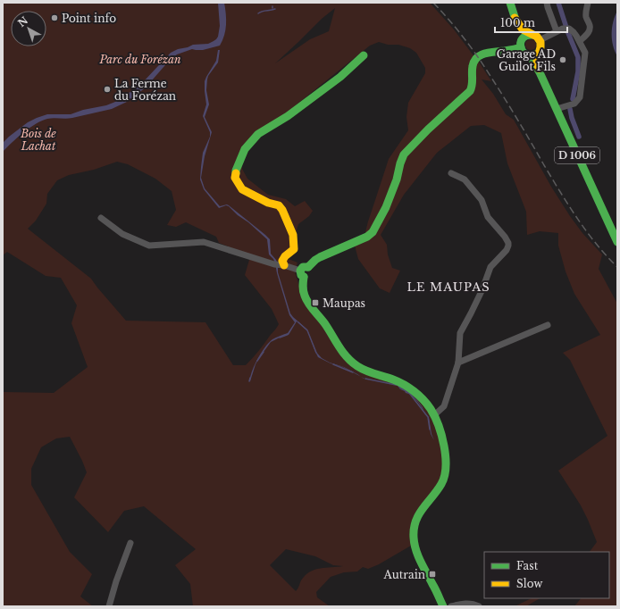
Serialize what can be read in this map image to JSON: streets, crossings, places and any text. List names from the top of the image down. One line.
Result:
{"streets":{"street":["D 1006"]},"districts":["LE MAUPAS"],"parks":["Parc du Forézan","Bois de Lachat"],"places":{"other":["Point info","Garage AD Guilot Fils","La Ferme du Forézan"],"transit":["Maupas","Autrain"]},"legend":["Fast","Slow"],"scale_bar":"100 m","north":"top left"}
